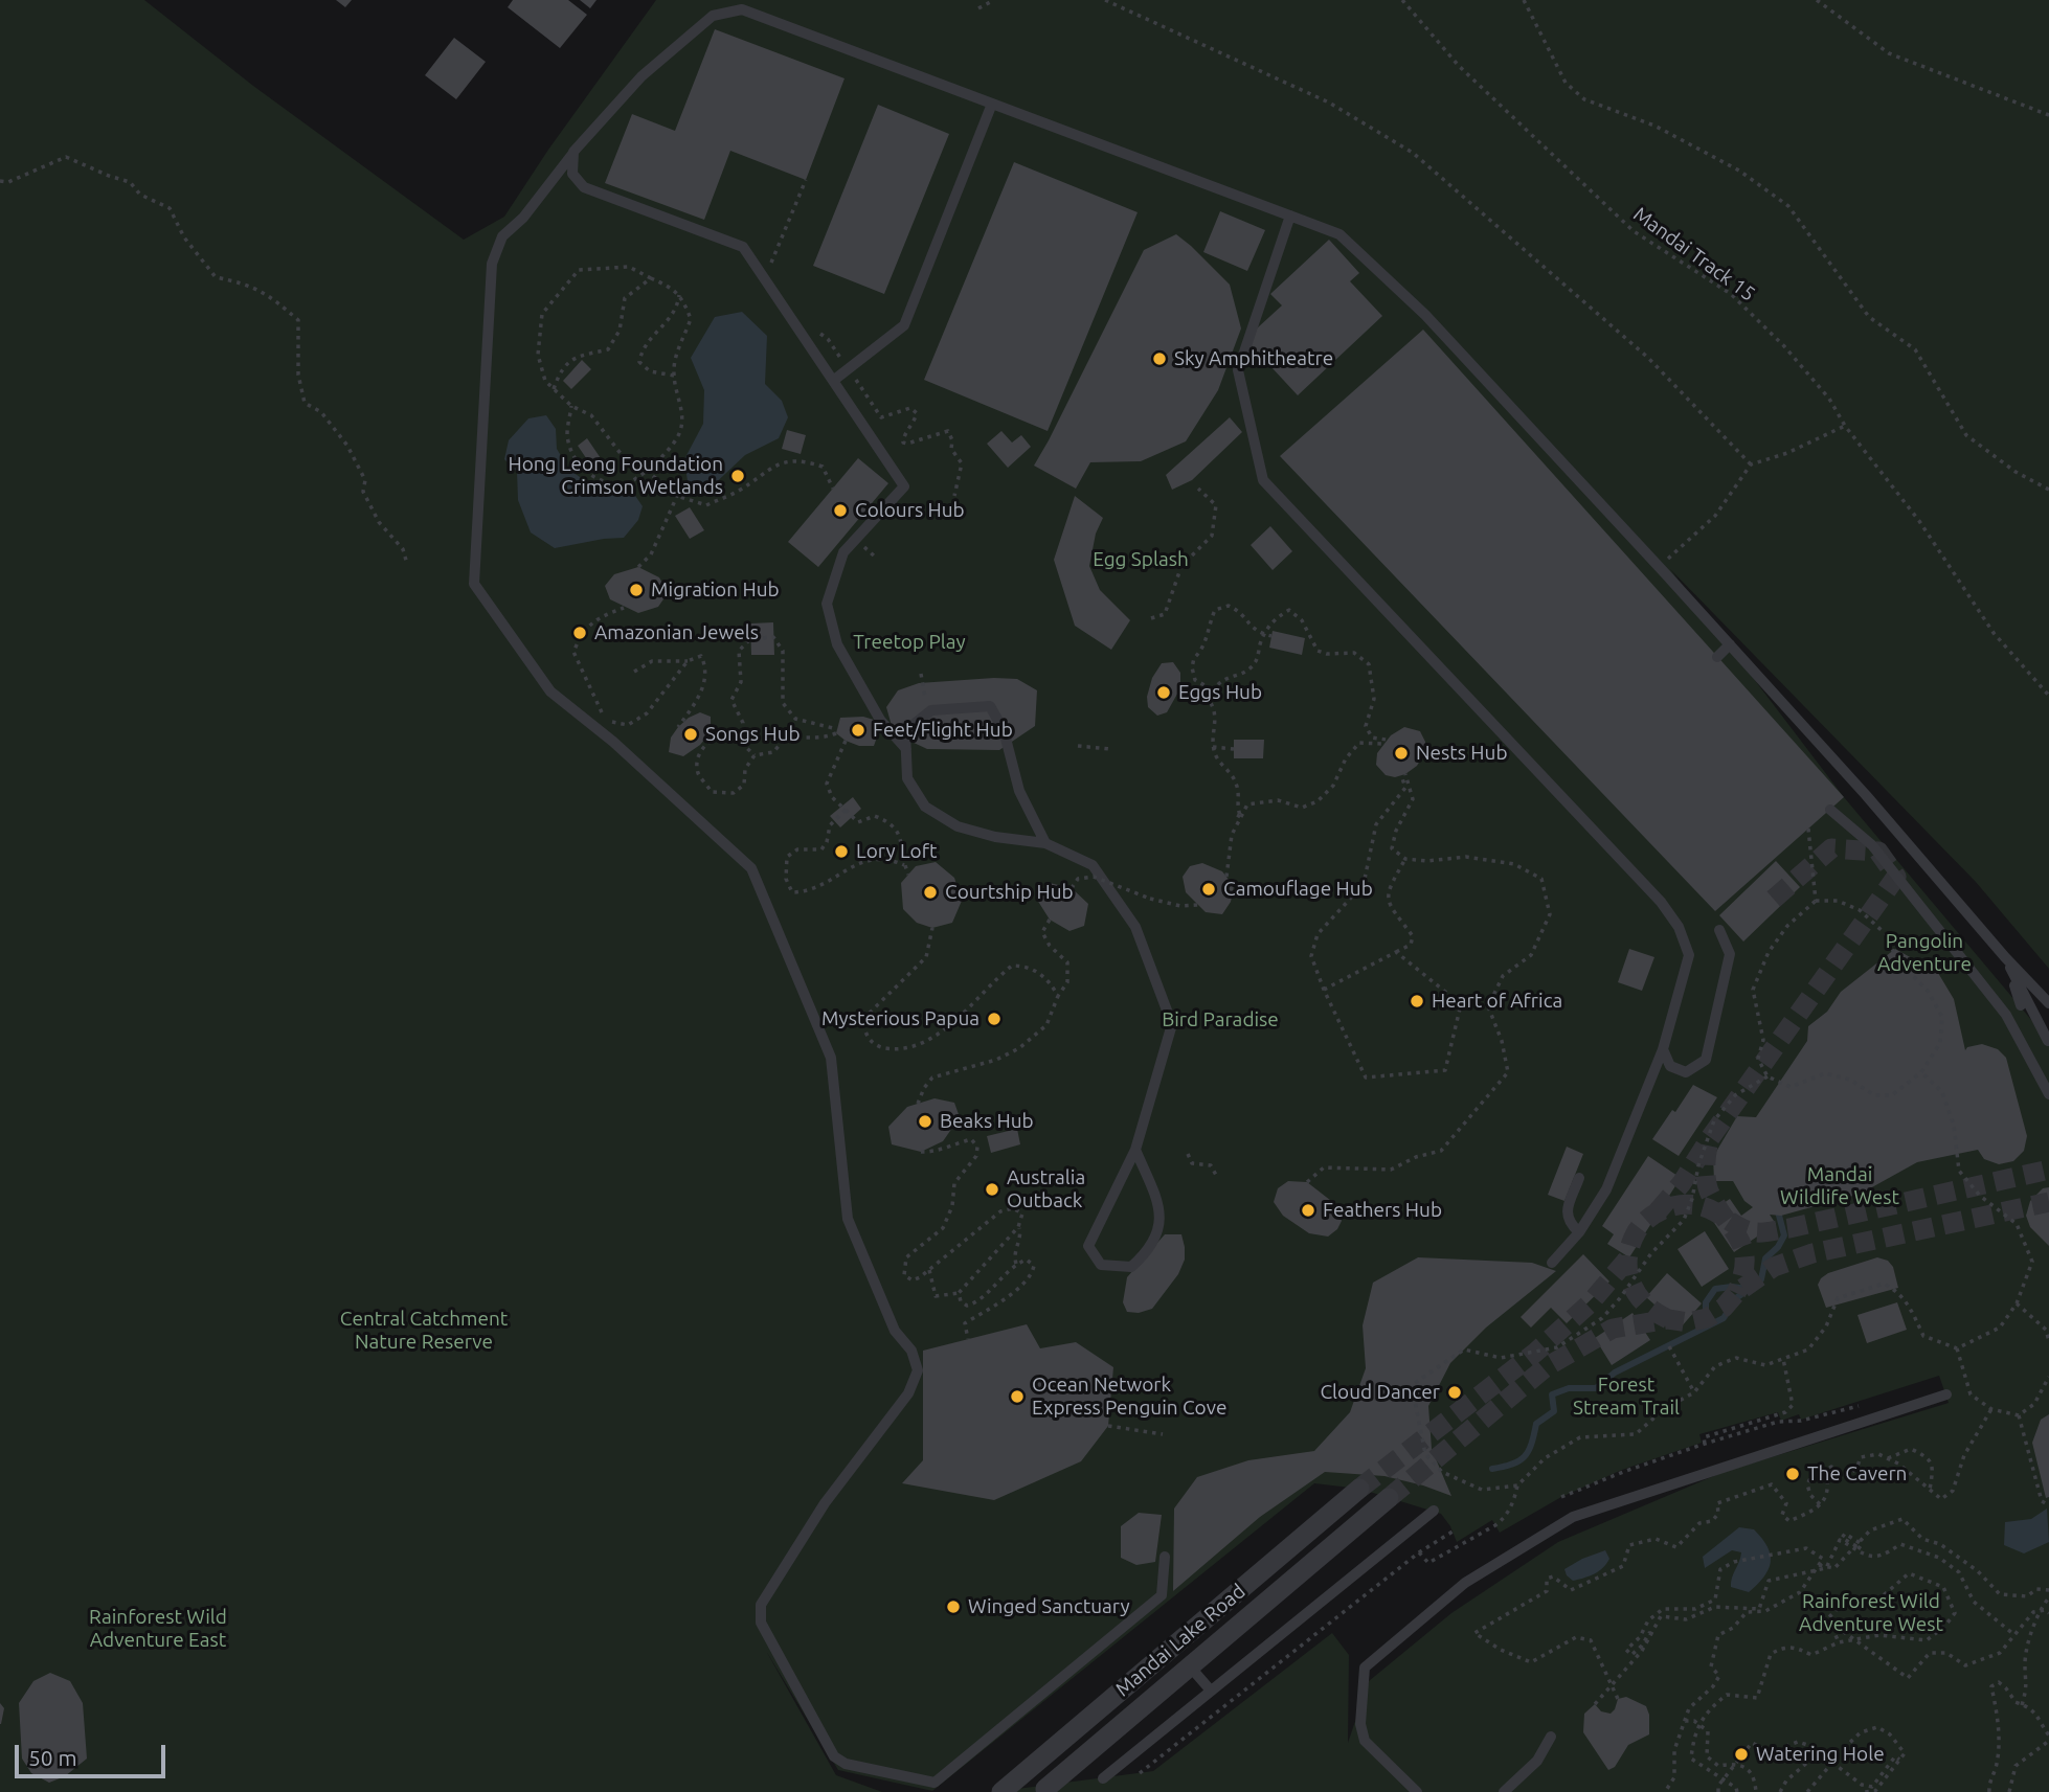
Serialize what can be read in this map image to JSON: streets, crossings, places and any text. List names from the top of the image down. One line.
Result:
{"streets":{"street":["Mandai Lake Road"],"path":["Mandai Track 15"]},"parks":["Egg Splash","Treetop Play","Pangolin Adventure","Bird Paradise","Mandai Wildlife West","Central Catchment Nature Reserve","Forest Stream Trail","Rainforest Wild Adventure West","Rainforest Wild Adventure East"],"places":["Sky Amphitheatre","Hong Leong Foundation Crimson Wetlands","Colours Hub","Migration Hub","Amazonian Jewels","Eggs Hub","Feet/Flight Hub","Songs Hub","Nests Hub","Lory Loft","Camouflage Hub","Courtship Hub","Heart of Africa","Mysterious Papua","Beaks Hub","Australia Outback","Feathers Hub","Cloud Dancer","Ocean Network Express Penguin Cove","The Cavern","Winged Sanctuary","Watering Hole"],"scale_bar":"50 m"}
